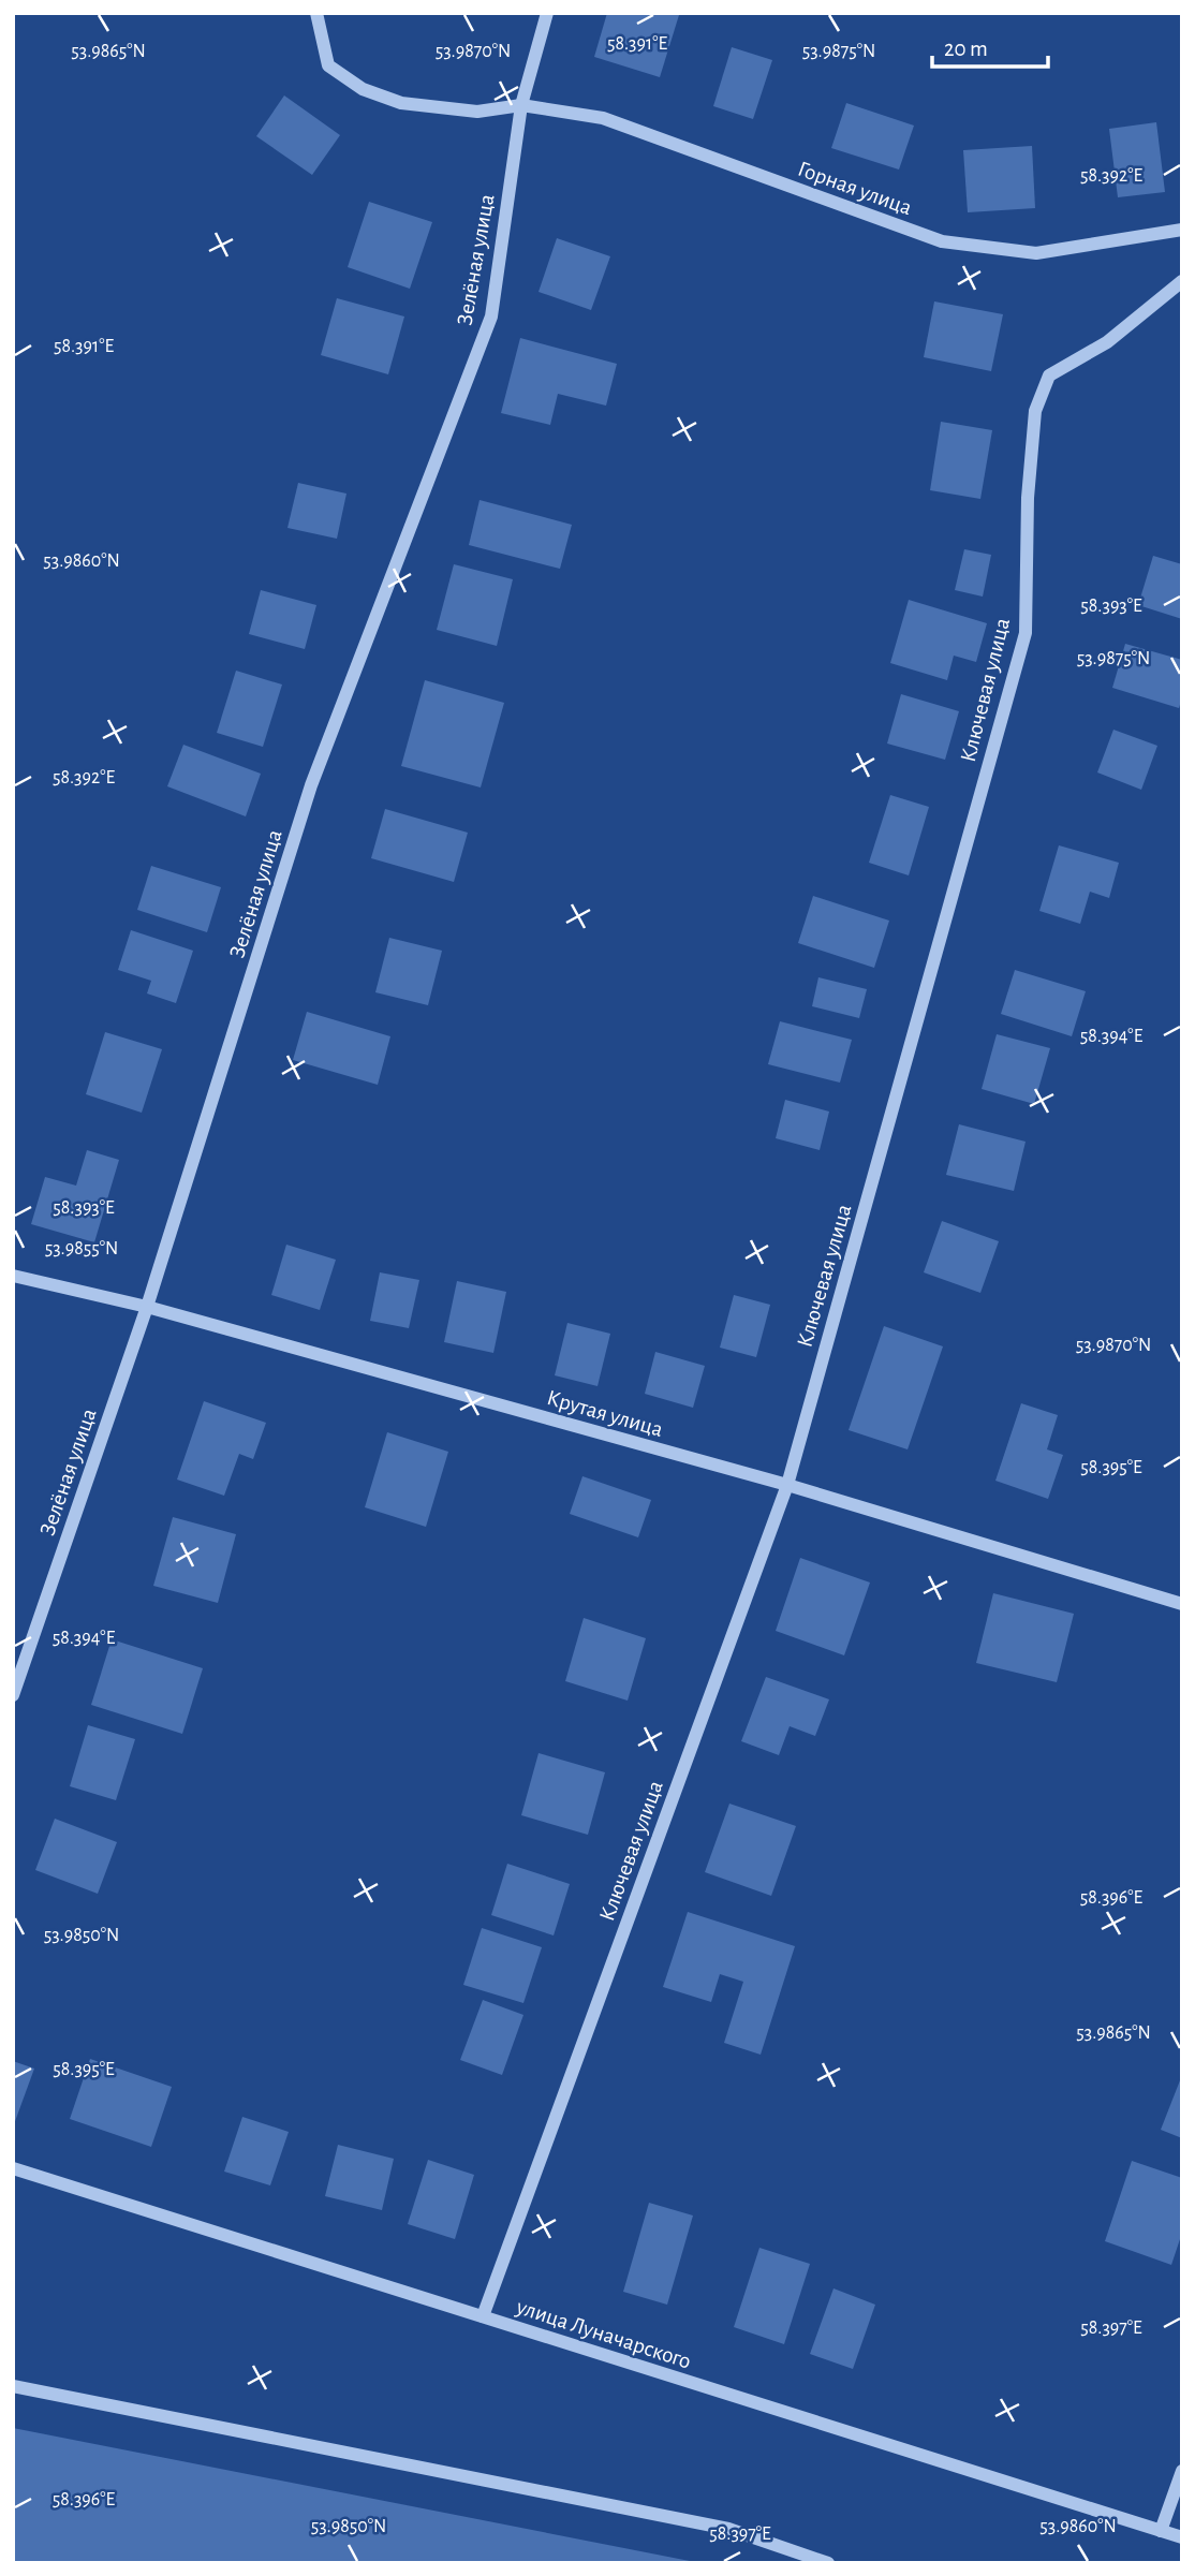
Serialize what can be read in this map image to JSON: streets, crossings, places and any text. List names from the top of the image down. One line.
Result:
{"streets":{"street":["Горная улица","Зелёная улица","Ключевая улица","Крутая улица","улица Луначарского"]},"crossings":[["Горная улица","Зелёная улица"],["Зелёная улица","Крутая улица"],["Ключевая улица","Крутая улица"],["Ключевая улица","улица Луначарского"]],"scale_bar":"20 m","coordinates":["58.391°E","53.9865°N","53.9870°N","53.9875°N","58.392°E","53.9860°N","58.393°E","58.394°E","53.9855°N","58.395°E","58.396°E","53.9850°N","58.397°E"]}
